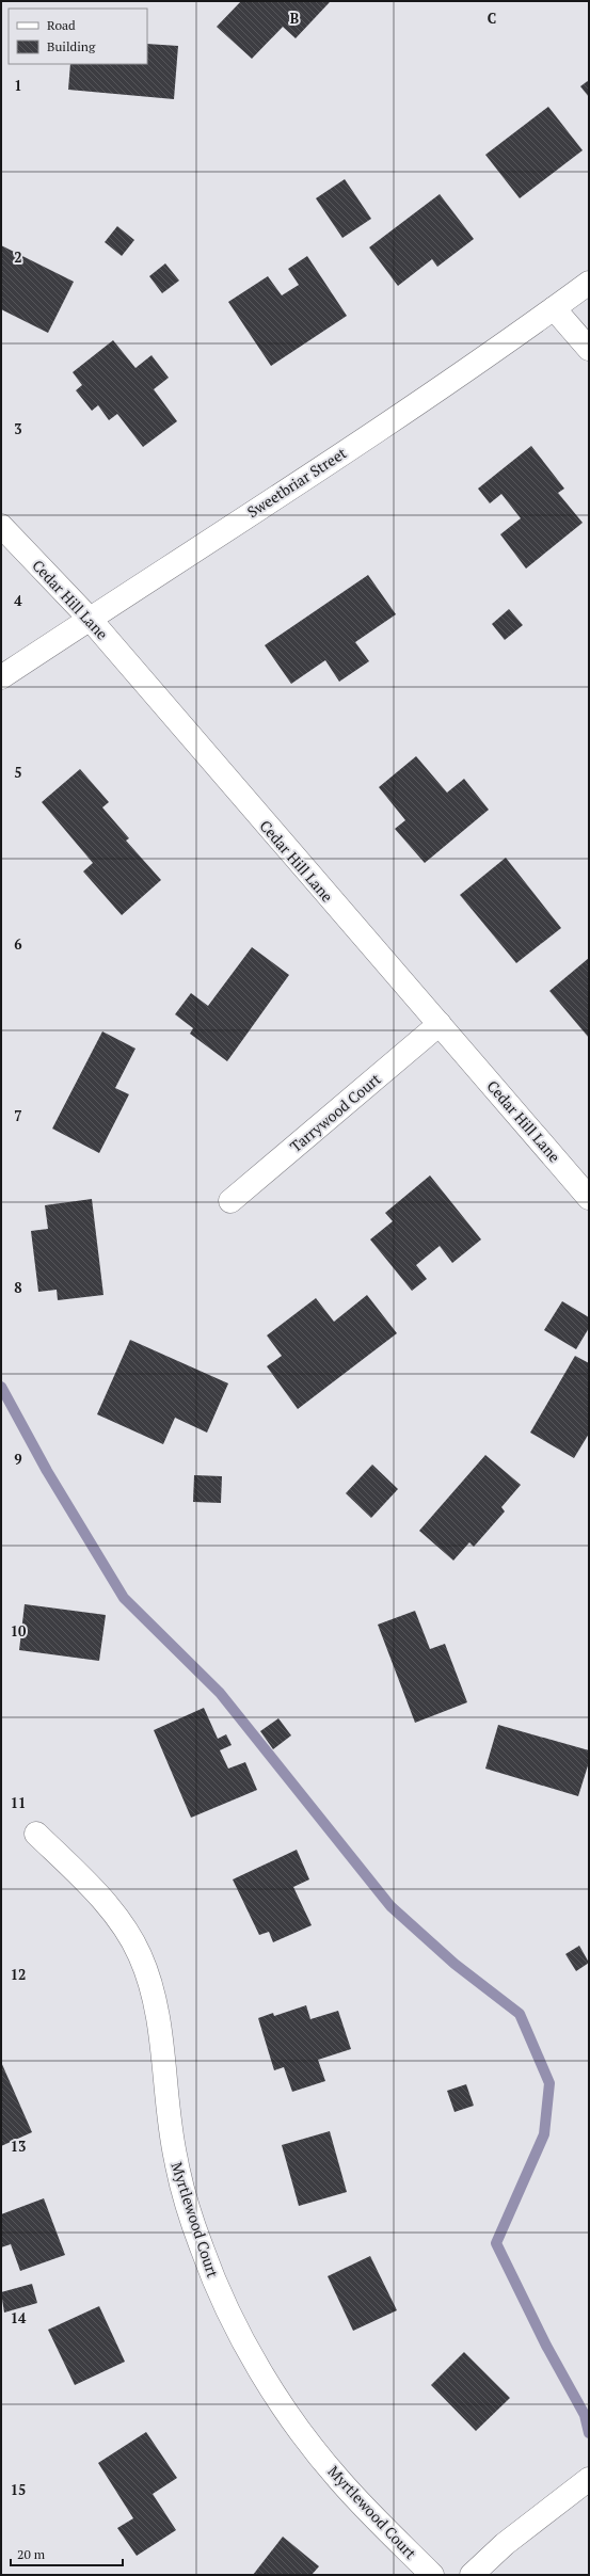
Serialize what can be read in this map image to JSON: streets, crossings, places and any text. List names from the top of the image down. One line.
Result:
{"streets":{"street":["Sweetbriar Street","Cedar Hill Lane","Tarrywood Court","Myrtlewood Court"]},"crossings":[["Sweetbriar Street","Cedar Hill Lane"],["Cedar Hill Lane","Tarrywood Court"]],"legend":["Road","Building"],"scale_bar":"20 m","grid":{"columns":["B","C"],"rows":["1","2","3","4","5","6","7","8","9","10","11","12","13","14","15"]}}
